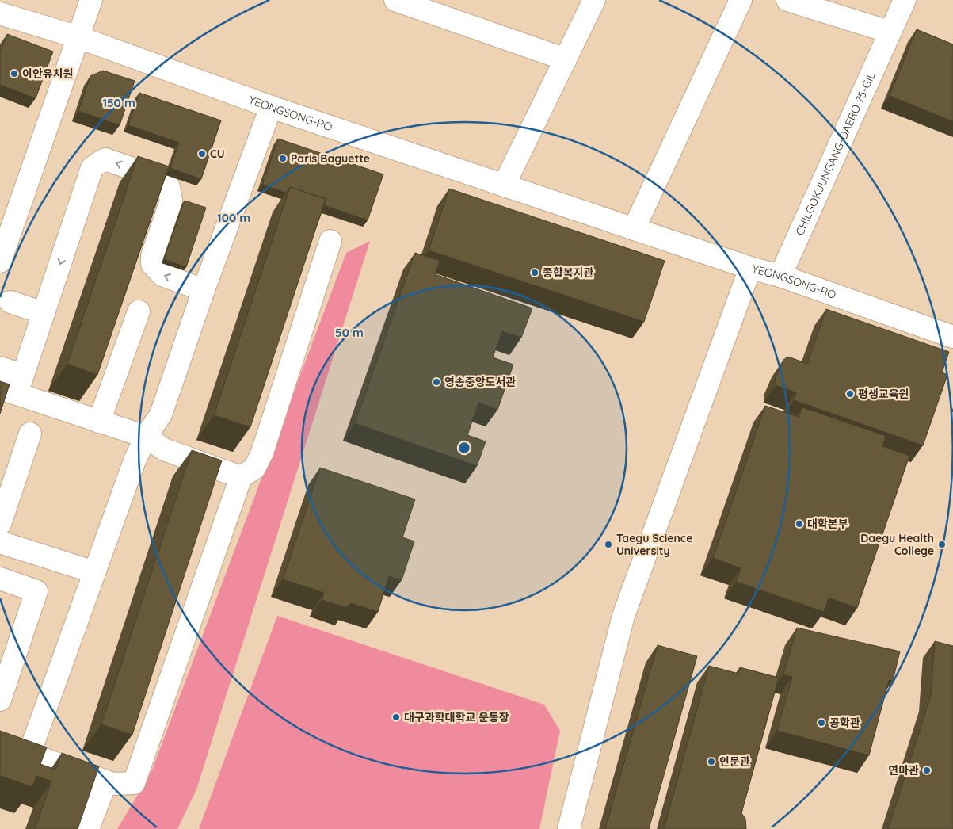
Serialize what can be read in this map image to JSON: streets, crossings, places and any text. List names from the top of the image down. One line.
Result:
{"streets":{"street":["YEONGSONG-RO","CHILGOKJUNGANG-DAERO 75-GIL"]},"crossings":[["YEONGSONG-RO","CHILGOKJUNGANG-DAERO 75-GIL"]],"places":["이안유치원","CU","Paris Baguette","종합복지관","영송중앙도서관","평생교육원","대학본부","Taegu Science University","Daegu Health College","대구과학대학교 운동장","공학관","인문관","연마관"],"rings":["150 m","100 m","50 m"]}
